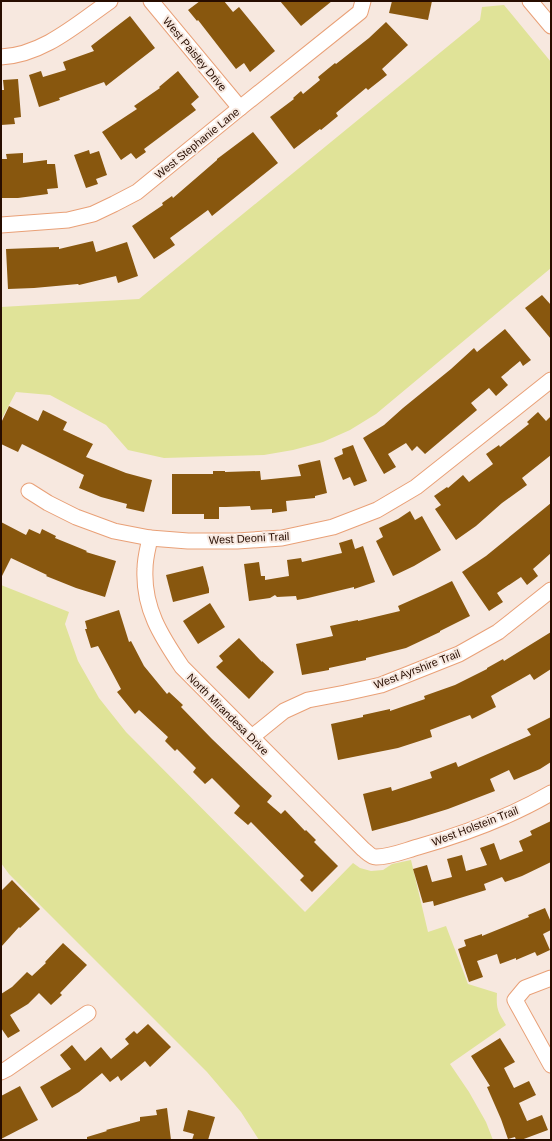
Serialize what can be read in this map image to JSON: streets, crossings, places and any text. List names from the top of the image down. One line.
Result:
{"streets":{"street":["West Paisley Drive","West Stephanie Lane","West Deoni Trail","West Ayrshire Trail","North Mirandesa Drive","West Holstein Trail"]},"crossings":[["West Paisley Drive","West Stephanie Lane"],["West Deoni Trail","North Mirandesa Drive"],["West Ayrshire Trail","North Mirandesa Drive"],["North Mirandesa Drive","West Holstein Trail"]]}
